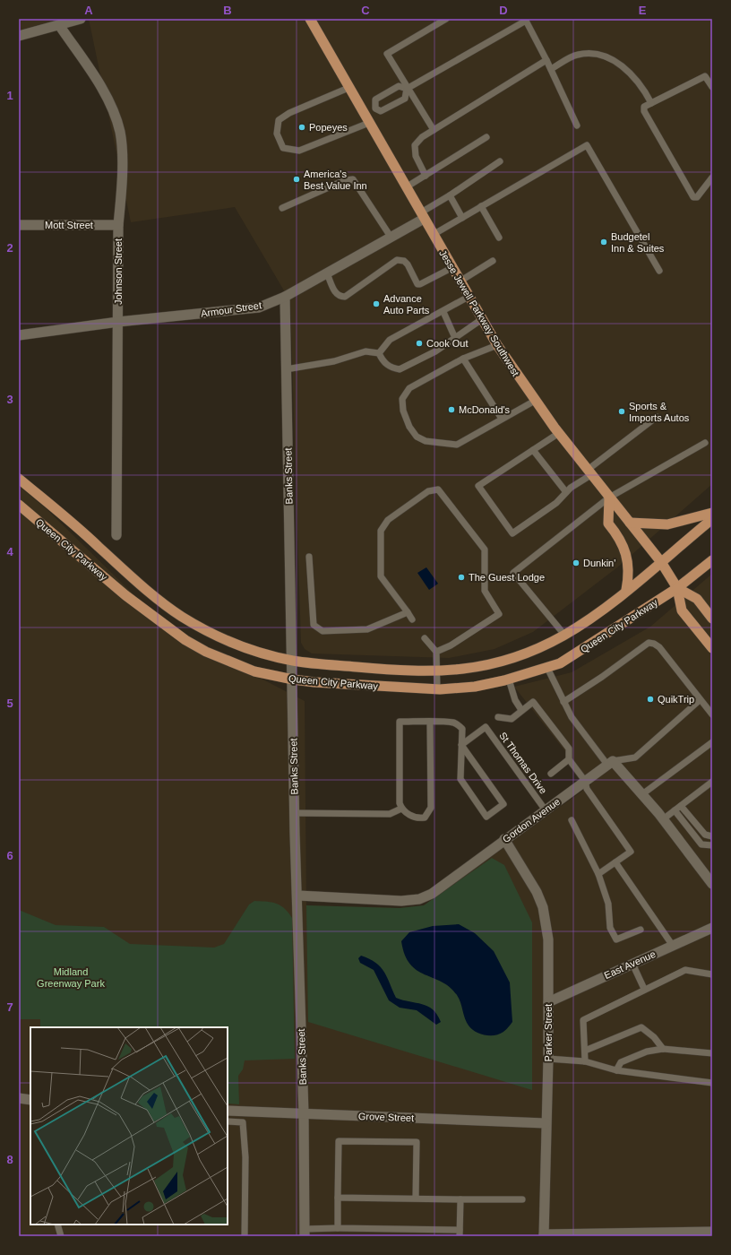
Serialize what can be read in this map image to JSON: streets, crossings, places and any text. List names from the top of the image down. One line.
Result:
{"streets":{"main road":["Jesse Jewell Parkway Southwest","Queen City Parkway"],"street":["Mott Street","Johnson Street","Armour Street","Banks Street","Gordon Avenue","East Avenue","Parker Street","Grove Street"],"lane":["St Thomas Drive"]},"crossings":[["Mott Street","Johnson Street"],["Johnson Street","Armour Street"],["Armour Street","Jesse Jewell Parkway Southwest"],["Armour Street","Banks Street"],["Jesse Jewell Parkway Southwest","Queen City Parkway"],["Banks Street","Queen City Parkway"],["Banks Street","Gordon Avenue"],["Banks Street","Grove Street"],["St Thomas Drive","Gordon Avenue"],["Gordon Avenue","Parker Street"],["East Avenue","Parker Street"],["Parker Street","Grove Street"]],"parks":["Midland Greenway Park"],"places":["Popeyes","America's Best Value Inn","Budgetel Inn & Suites","Advance Auto Parts","Cook Out","McDonald's","Sports & Imports Autos","Dunkin'","The Guest Lodge","QuikTrip"],"grid":{"columns":["A","B","C","D","E"],"rows":["1","2","3","4","5","6","7","8"]}}
